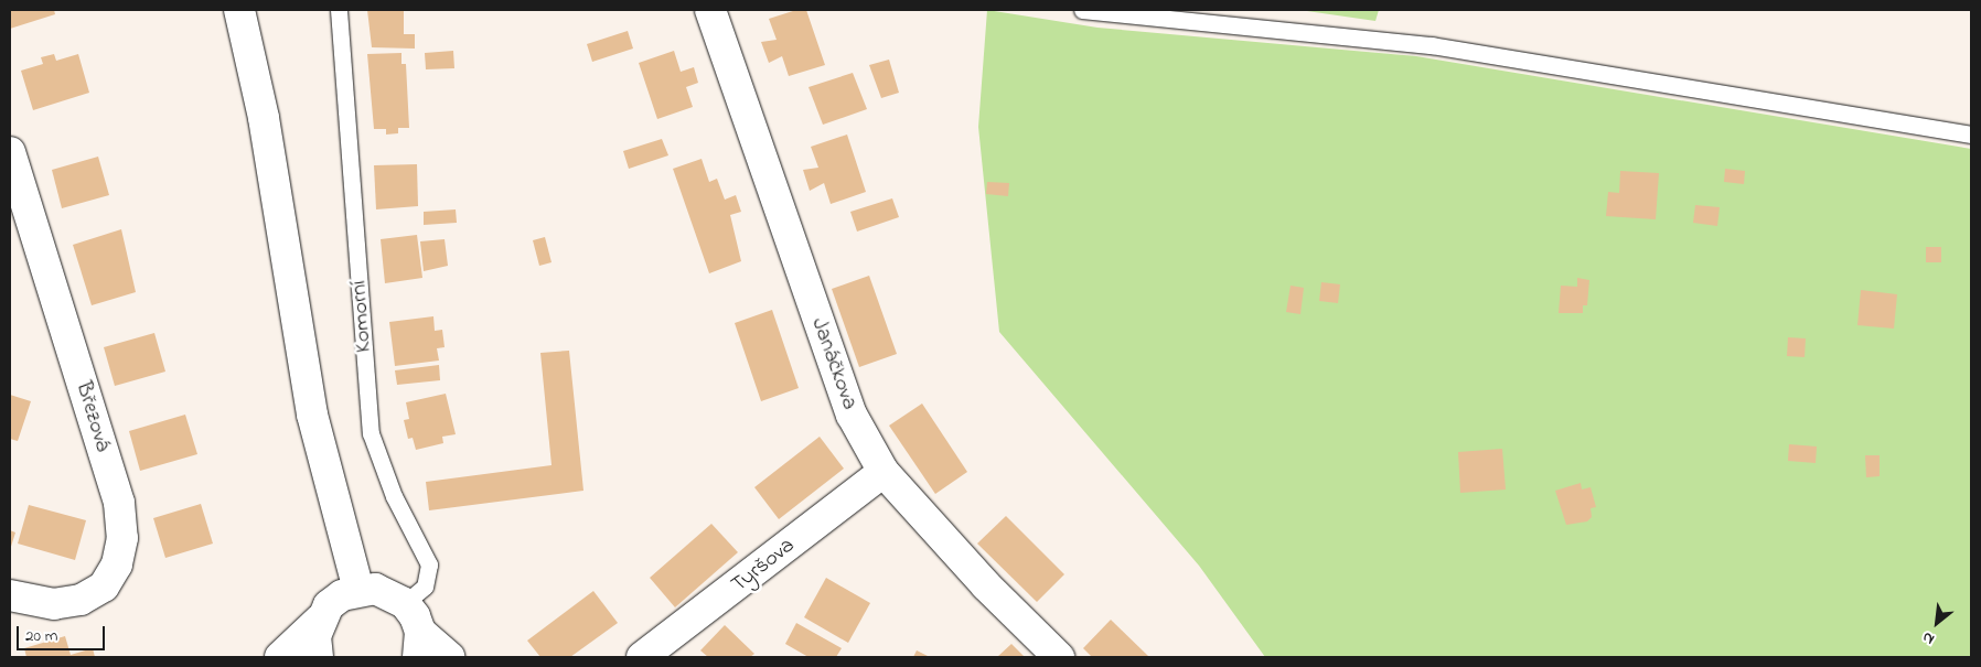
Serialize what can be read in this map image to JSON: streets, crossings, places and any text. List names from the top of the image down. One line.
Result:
{"streets":{"street":["Janáčkova","Březová","Tyršova"],"lane":["Komorní"]},"crossings":[["Janáčkova","Tyršova"]],"scale_bar":"20 m","north":"bottom left"}
